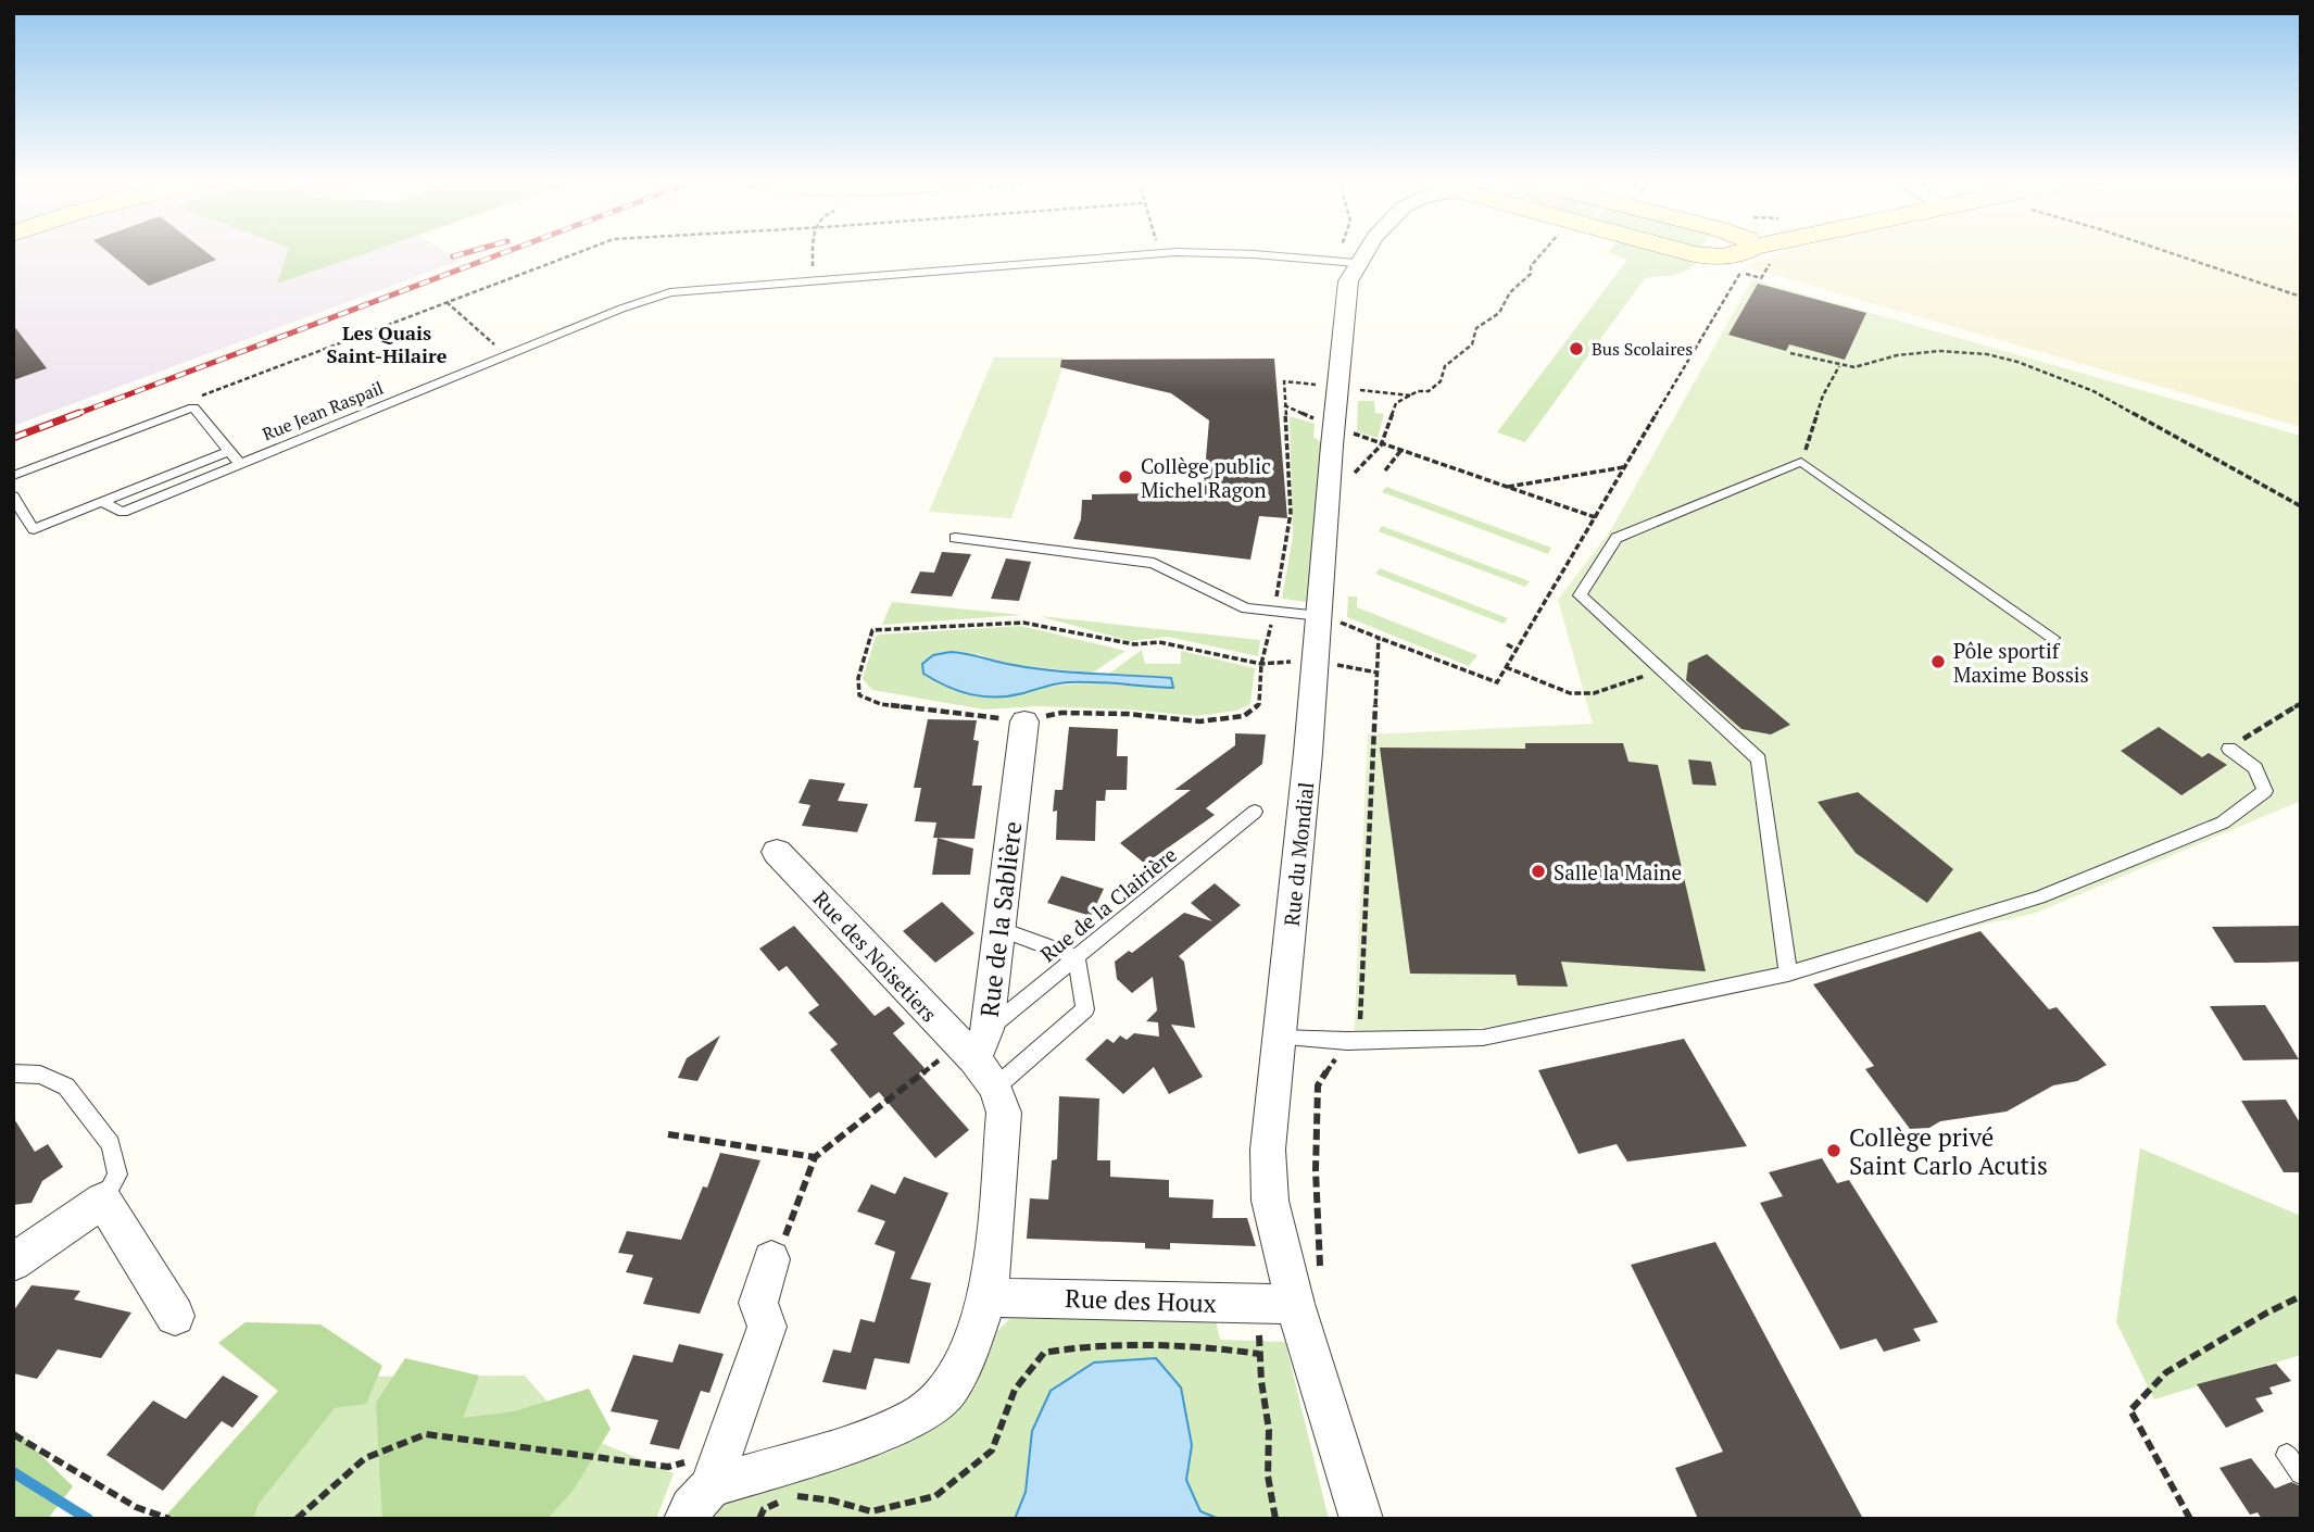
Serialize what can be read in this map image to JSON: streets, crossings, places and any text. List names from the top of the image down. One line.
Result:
{"streets":{"street":["Rue du Mondial","Rue de la Sablière","Rue des Noisetiers","Rue des Houx"],"lane":["Rue Jean Raspail","Rue de la Clairière"]},"crossings":[["Rue Jean Raspail","Rue du Mondial"],["Rue du Mondial","Rue des Houx"],["Rue de la Clairière","Rue de la Sablière"],["Rue de la Clairière","Rue des Noisetiers"],["Rue de la Sablière","Rue des Noisetiers"],["Rue de la Sablière","Rue des Houx"]],"districts":["Les Quais Saint-Hilaire"],"places":["Bus Scolaires","Collège public Michel Ragon","Pôle sportif Maxime Bossis","Salle la Maine","Collège privé Saint Carlo Acutis"]}
